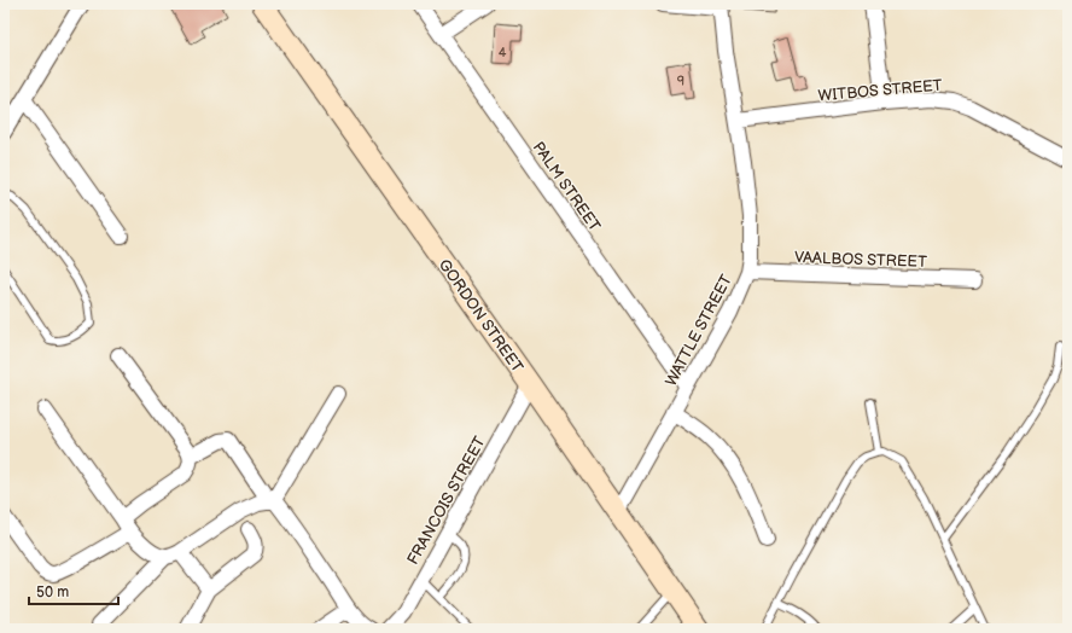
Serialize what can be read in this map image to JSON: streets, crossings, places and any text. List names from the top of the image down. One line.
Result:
{"streets":{"street":["WITBOS STREET","PALM STREET","VAALBOS STREET","GORDON STREET","WATTLE STREET","FRANCOIS STREET"]},"crossings":[["WITBOS STREET","WATTLE STREET"],["PALM STREET","WATTLE STREET"],["VAALBOS STREET","WATTLE STREET"],["GORDON STREET","WATTLE STREET"],["GORDON STREET","FRANCOIS STREET"]],"house_numbers":["4","9"],"scale_bar":"50 m"}
